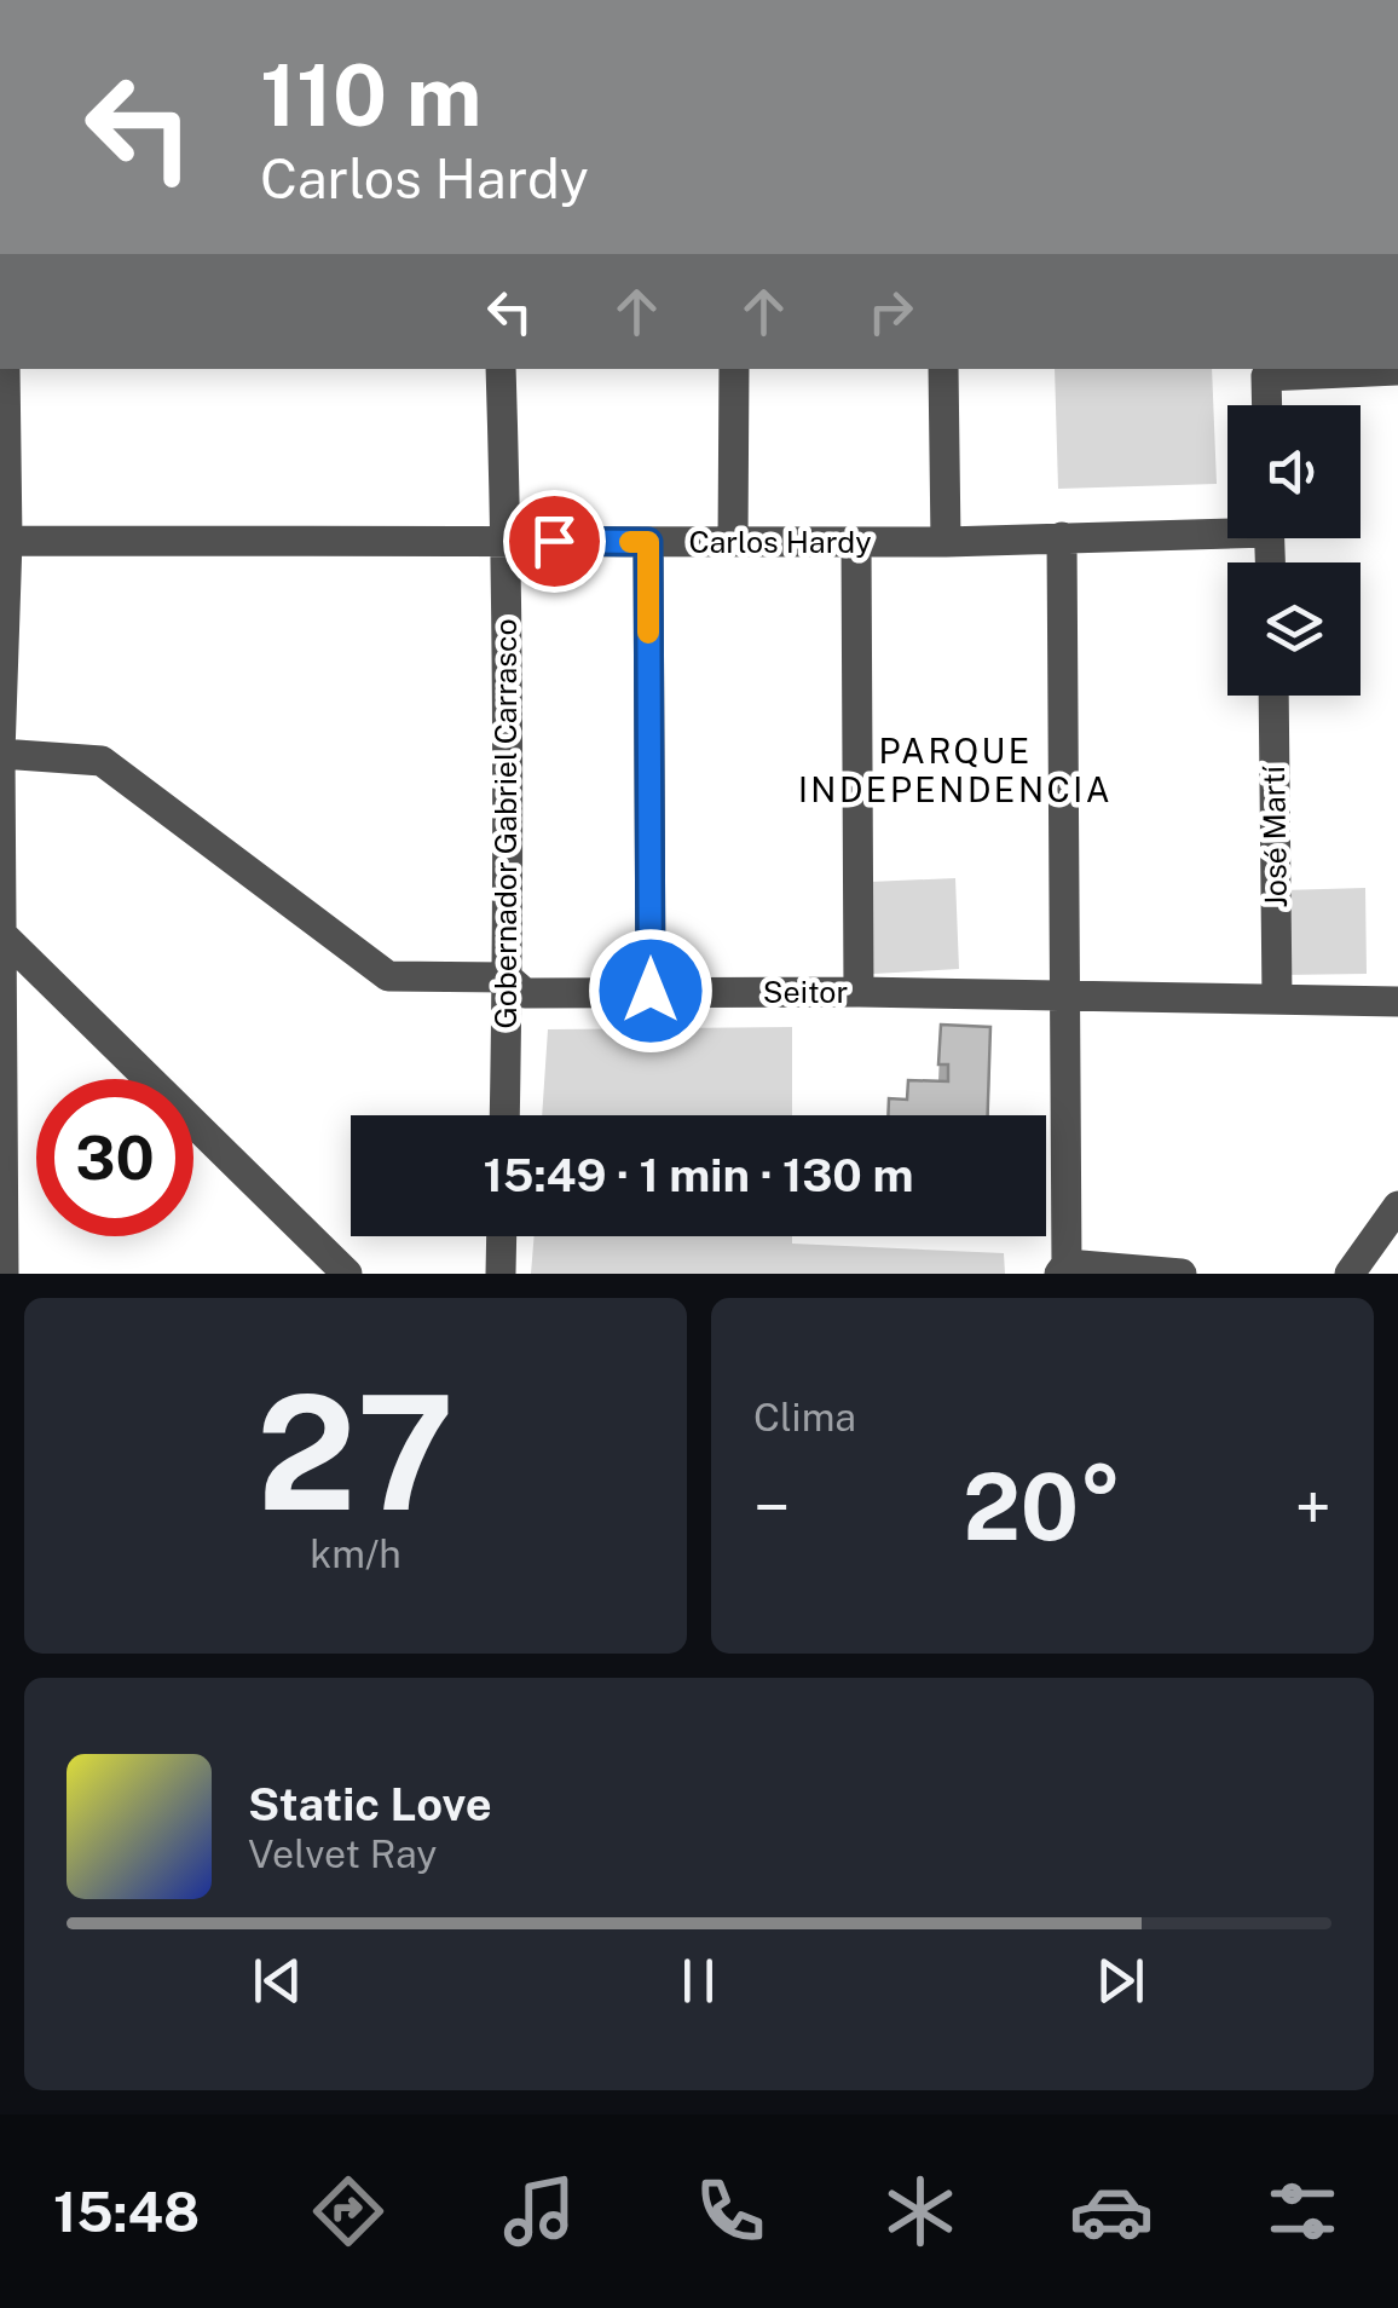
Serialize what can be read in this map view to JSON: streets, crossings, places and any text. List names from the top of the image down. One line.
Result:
{"streets":{"street":["Carlos Hardy","Gobernador Gabriel Carrasco","José Martí","Seitor"]},"crossings":[["Carlos Hardy","Gobernador Gabriel Carrasco"],["Gobernador Gabriel Carrasco","Seitor"],["José Martí","Seitor"]],"districts":["PARQUE INDEPENDENCIA"],"page":{"turn":["110 m","Carlos Hardy"],"limit":"30","trip":"15:49 · 1 min · 130 m","tile":[["27","km/h"],"Clima"],"heat":["−","20°","+"],"song":["Static Love","Velvet Ray"],"tabs":"15:48"}}
